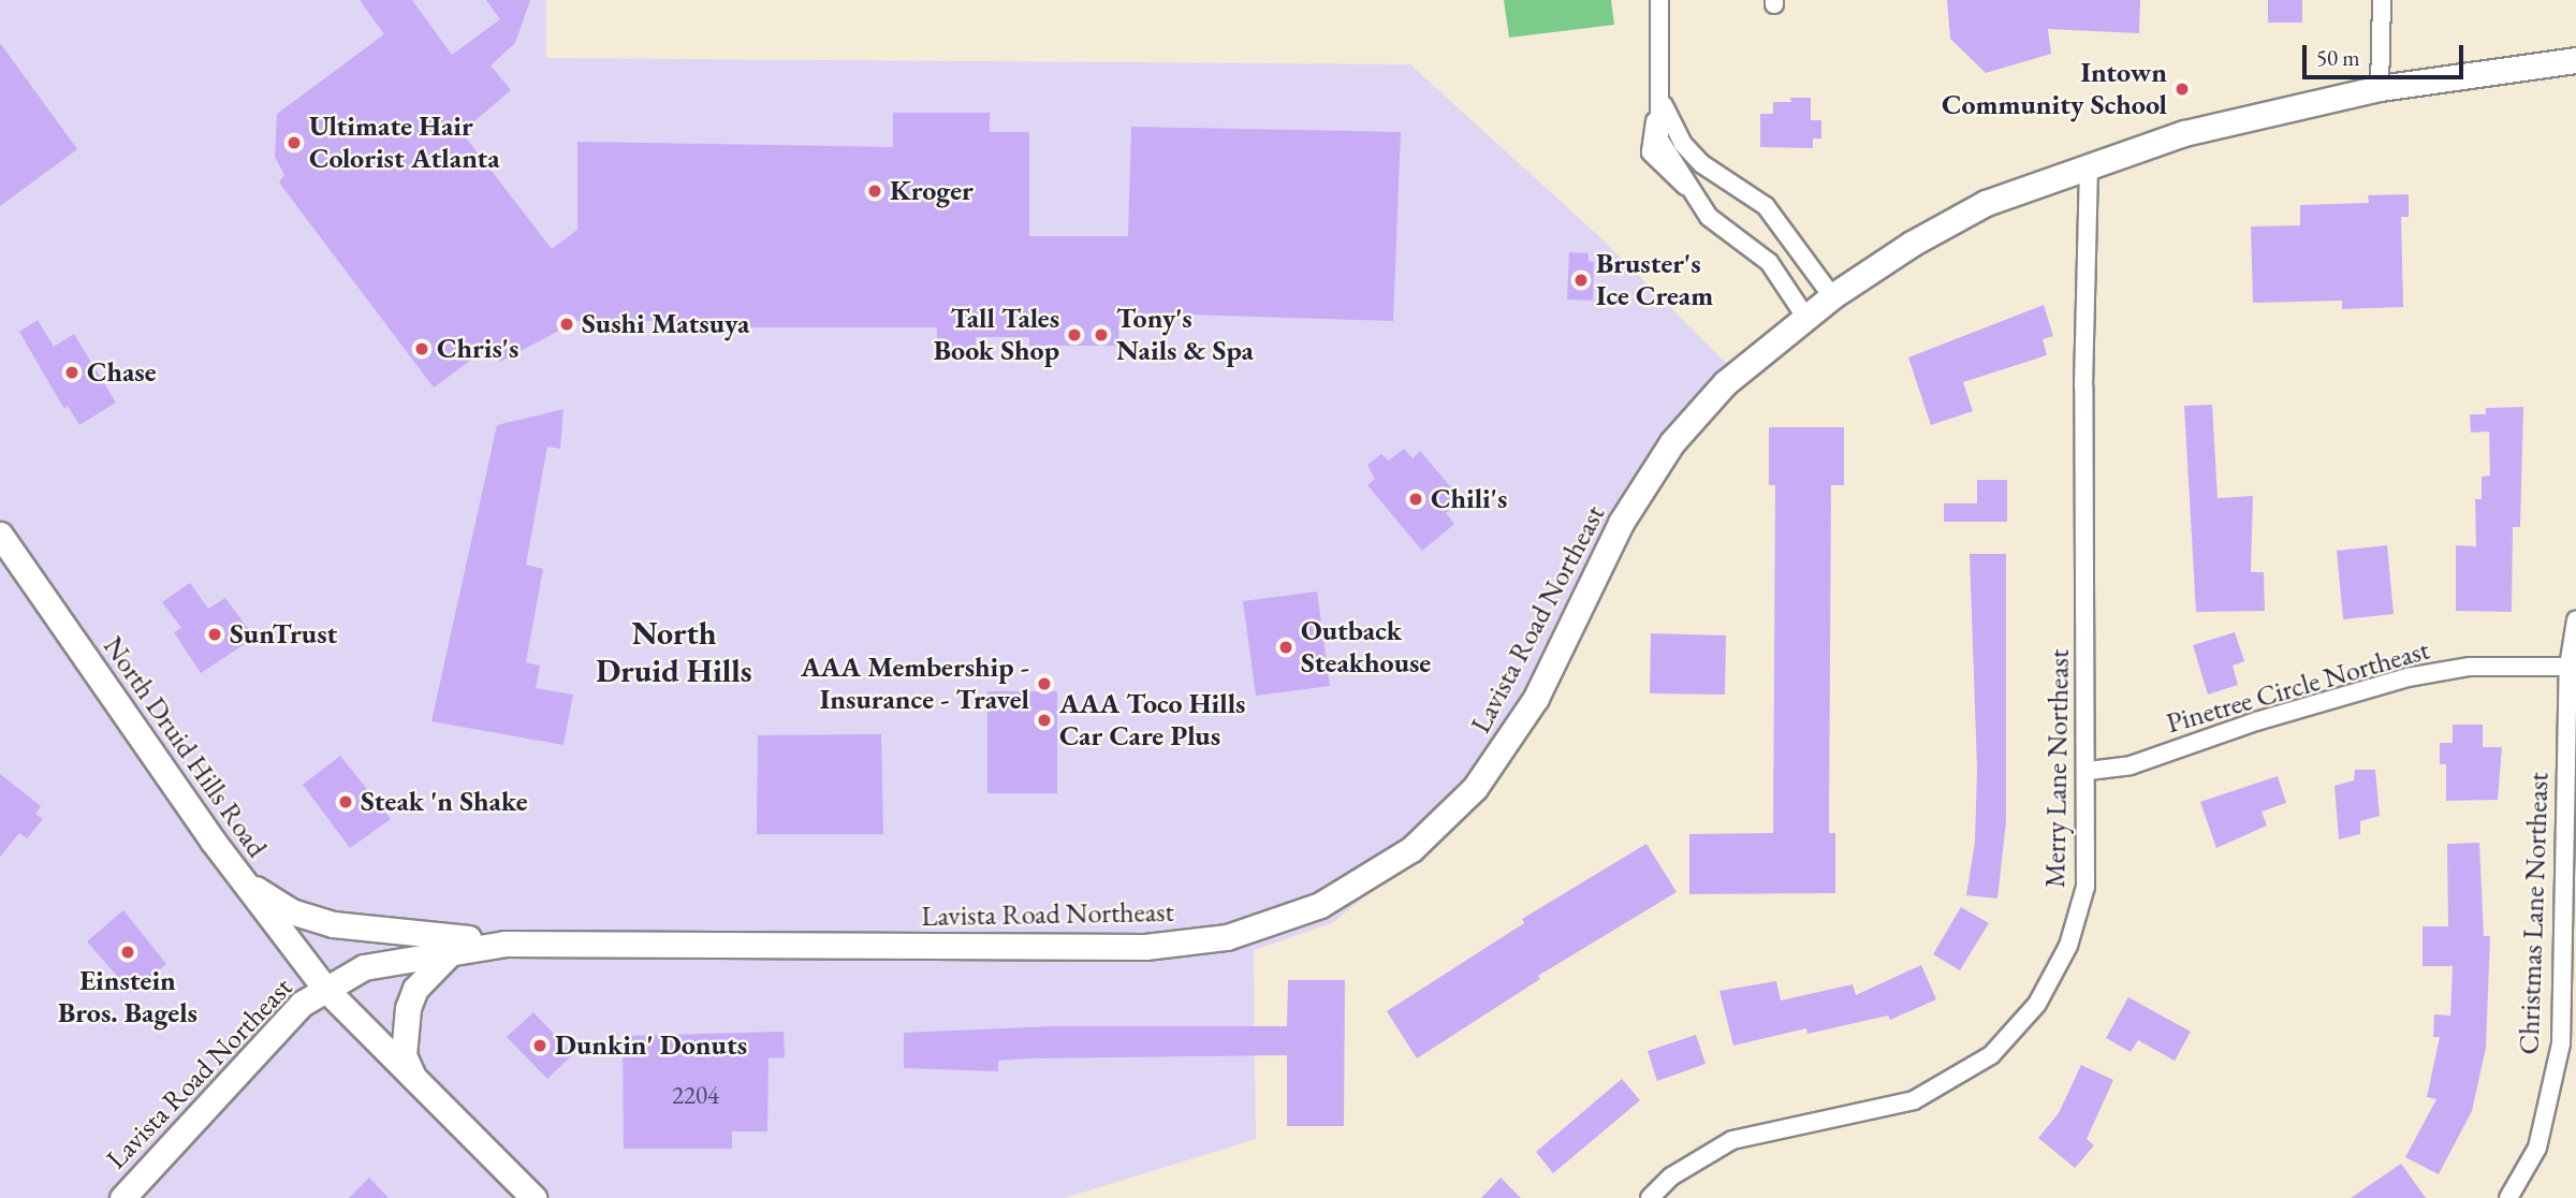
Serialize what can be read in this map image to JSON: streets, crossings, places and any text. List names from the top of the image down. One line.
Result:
{"streets":{"main road":["Lavista Road Northeast","North Druid Hills Road"],"street":["Pinetree Circle Northeast","Merry Lane Northeast","Christmas Lane Northeast"]},"crossings":[["Lavista Road Northeast","North Druid Hills Road"],["Lavista Road Northeast","Merry Lane Northeast"],["Pinetree Circle Northeast","Merry Lane Northeast"],["Pinetree Circle Northeast","Christmas Lane Northeast"]],"districts":["North Druid Hills"],"places":["Intown Community School","Ultimate Hair Colorist Atlanta","Kroger","Bruster's Ice Cream","Sushi Matsuya","Tall Tales Book Shop","Tony's Nails & Spa","Chris's","Chase","Chili's","SunTrust","Outback Steakhouse","AAA Membership - Insurance - Travel","AAA Toco Hills Car Care Plus","Steak 'n Shake","Einstein Bros. Bagels","Dunkin' Donuts"],"house_numbers":["2204"],"scale_bar":"50 m"}
